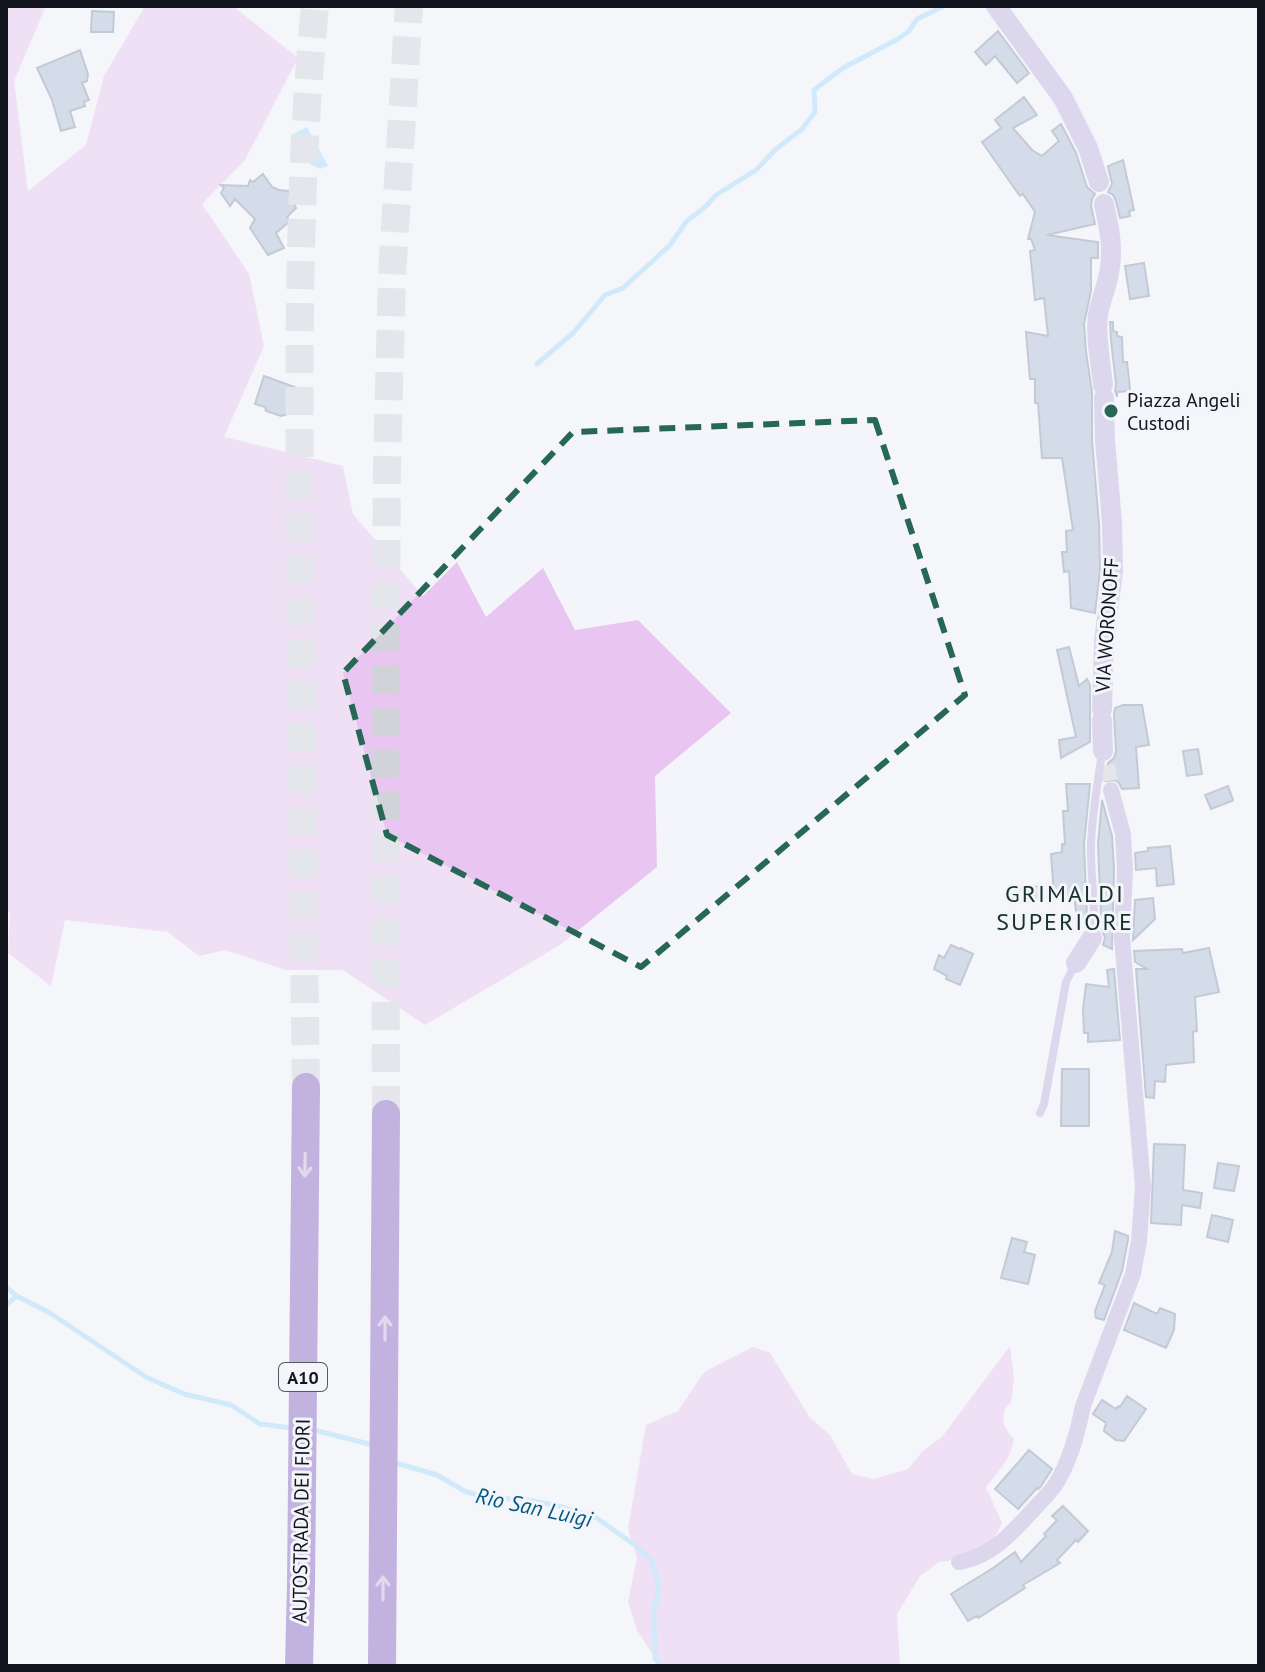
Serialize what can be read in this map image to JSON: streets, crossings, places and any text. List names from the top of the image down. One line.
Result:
{"streets":{"highway":["A10","AUTOSTRADA DEI FIORI"],"street":["VIA WORONOFF"]},"districts":["GRIMALDI SUPERIORE"],"water":["Rio San Luigi"],"places":["Piazza Angeli Custodi"]}
